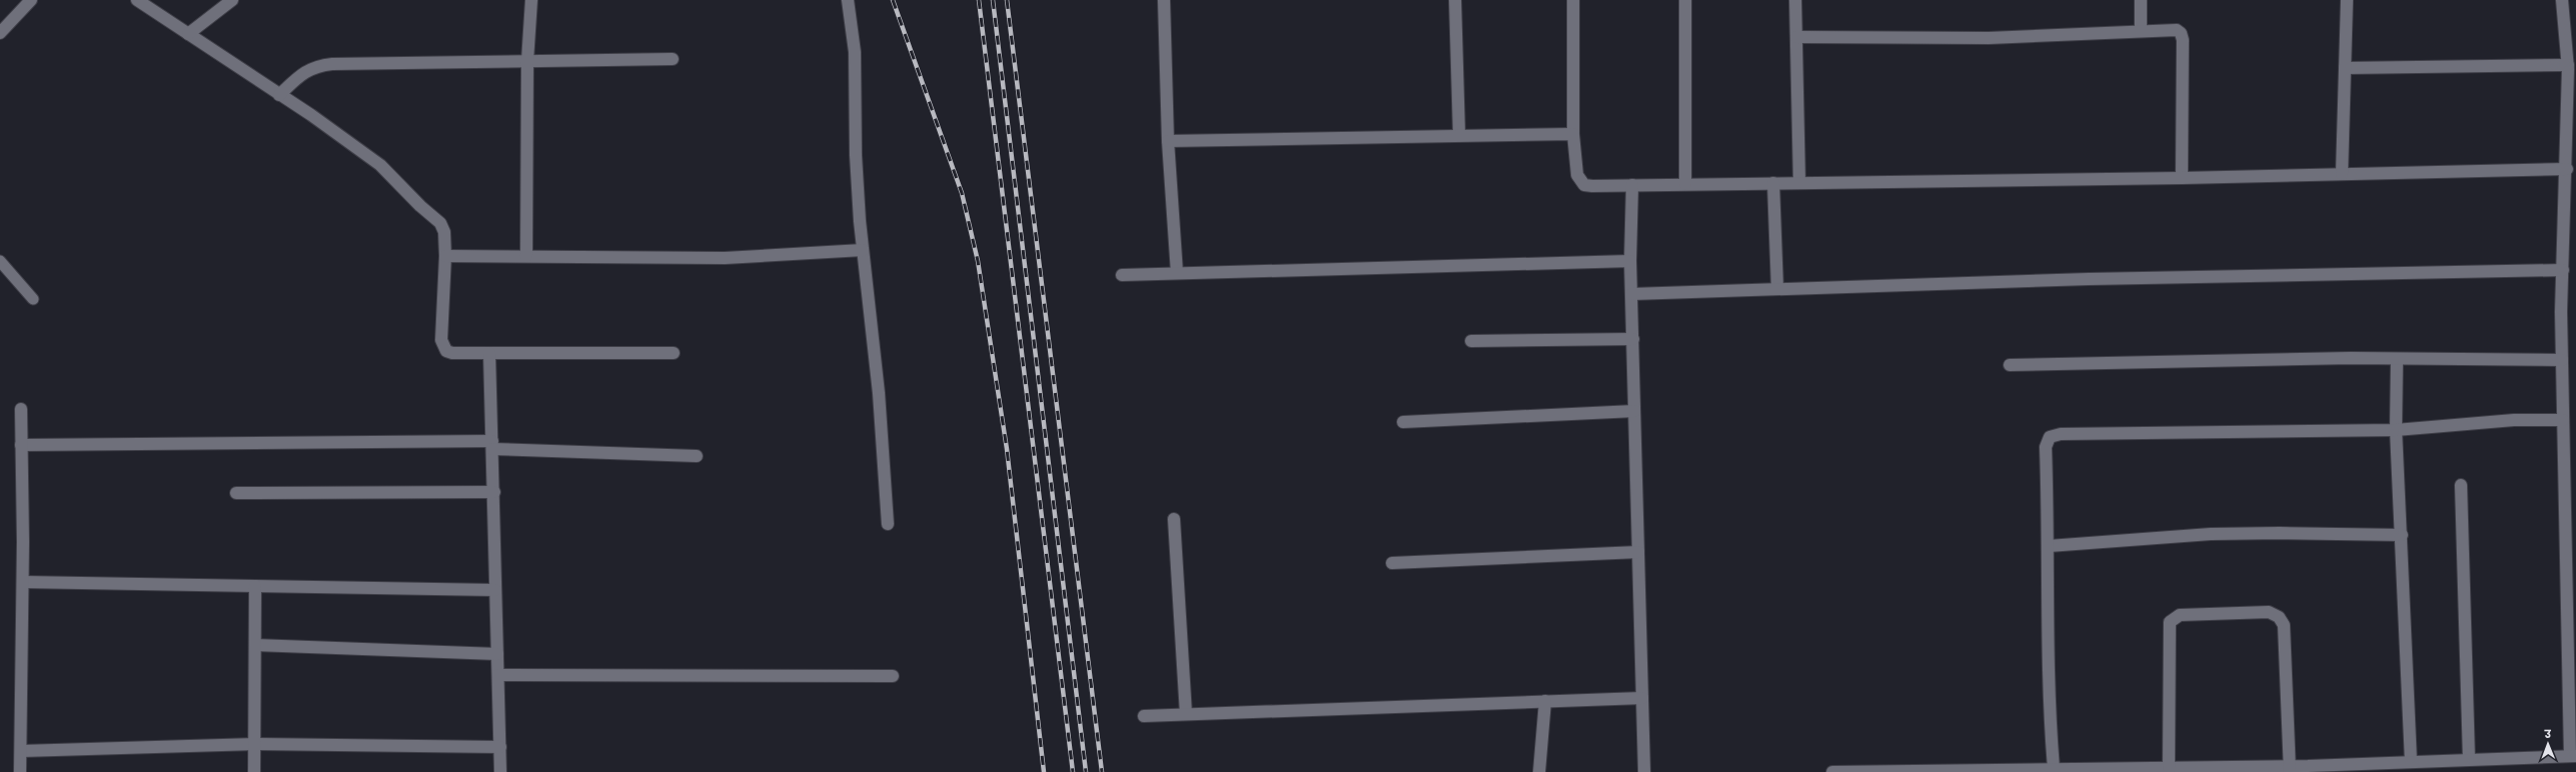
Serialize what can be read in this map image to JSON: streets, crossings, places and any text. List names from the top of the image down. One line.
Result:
{"north":"top"}
